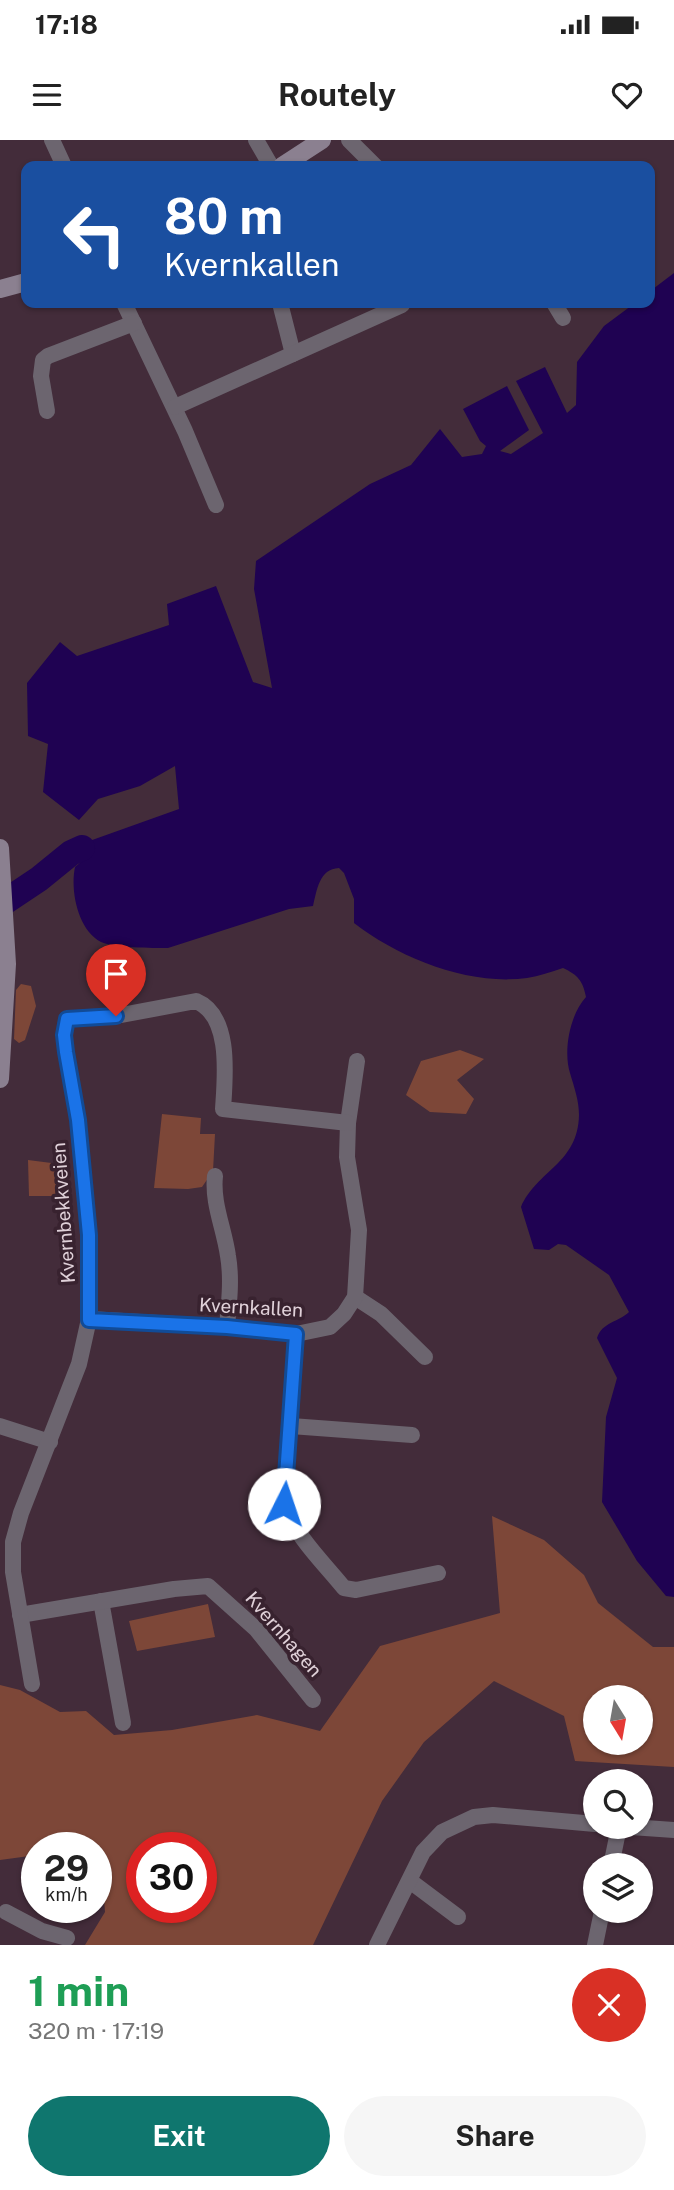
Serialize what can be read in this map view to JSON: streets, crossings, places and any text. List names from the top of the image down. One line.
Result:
{"streets":{"street":["Kvernbekkveien","Kvernkallen","Kvernhagen"]},"crossings":[["Kvernbekkveien","Kvernkallen"],["Kvernbekkveien","Kvernhagen"]],"north":"bottom","page":{"status":"17:18","header":"Routely","turn":["80 m","Kvernkallen"],"speed":"29 km/h","limit":"30","heading":["1 min","320 m · 17:19"],"buttons":["Exit","Share"]}}
